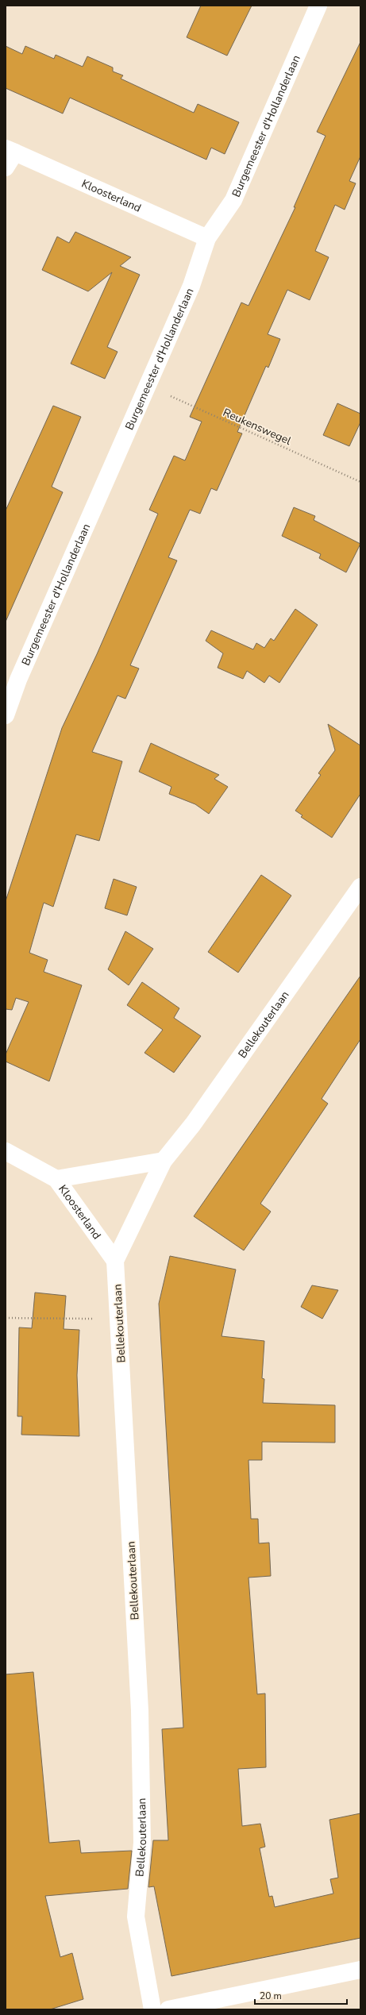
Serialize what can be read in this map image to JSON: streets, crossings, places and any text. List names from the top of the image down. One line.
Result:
{"streets":{"street":["Burgemeester d'Hollanderlaan","Kloosterland","Bellekouterlaan"],"path":["Reukenswegel"]},"crossings":[["Burgemeester d'Hollanderlaan","Kloosterland"],["Burgemeester d'Hollanderlaan","Reukenswegel"],["Kloosterland","Bellekouterlaan"]],"scale_bar":"20 m"}
